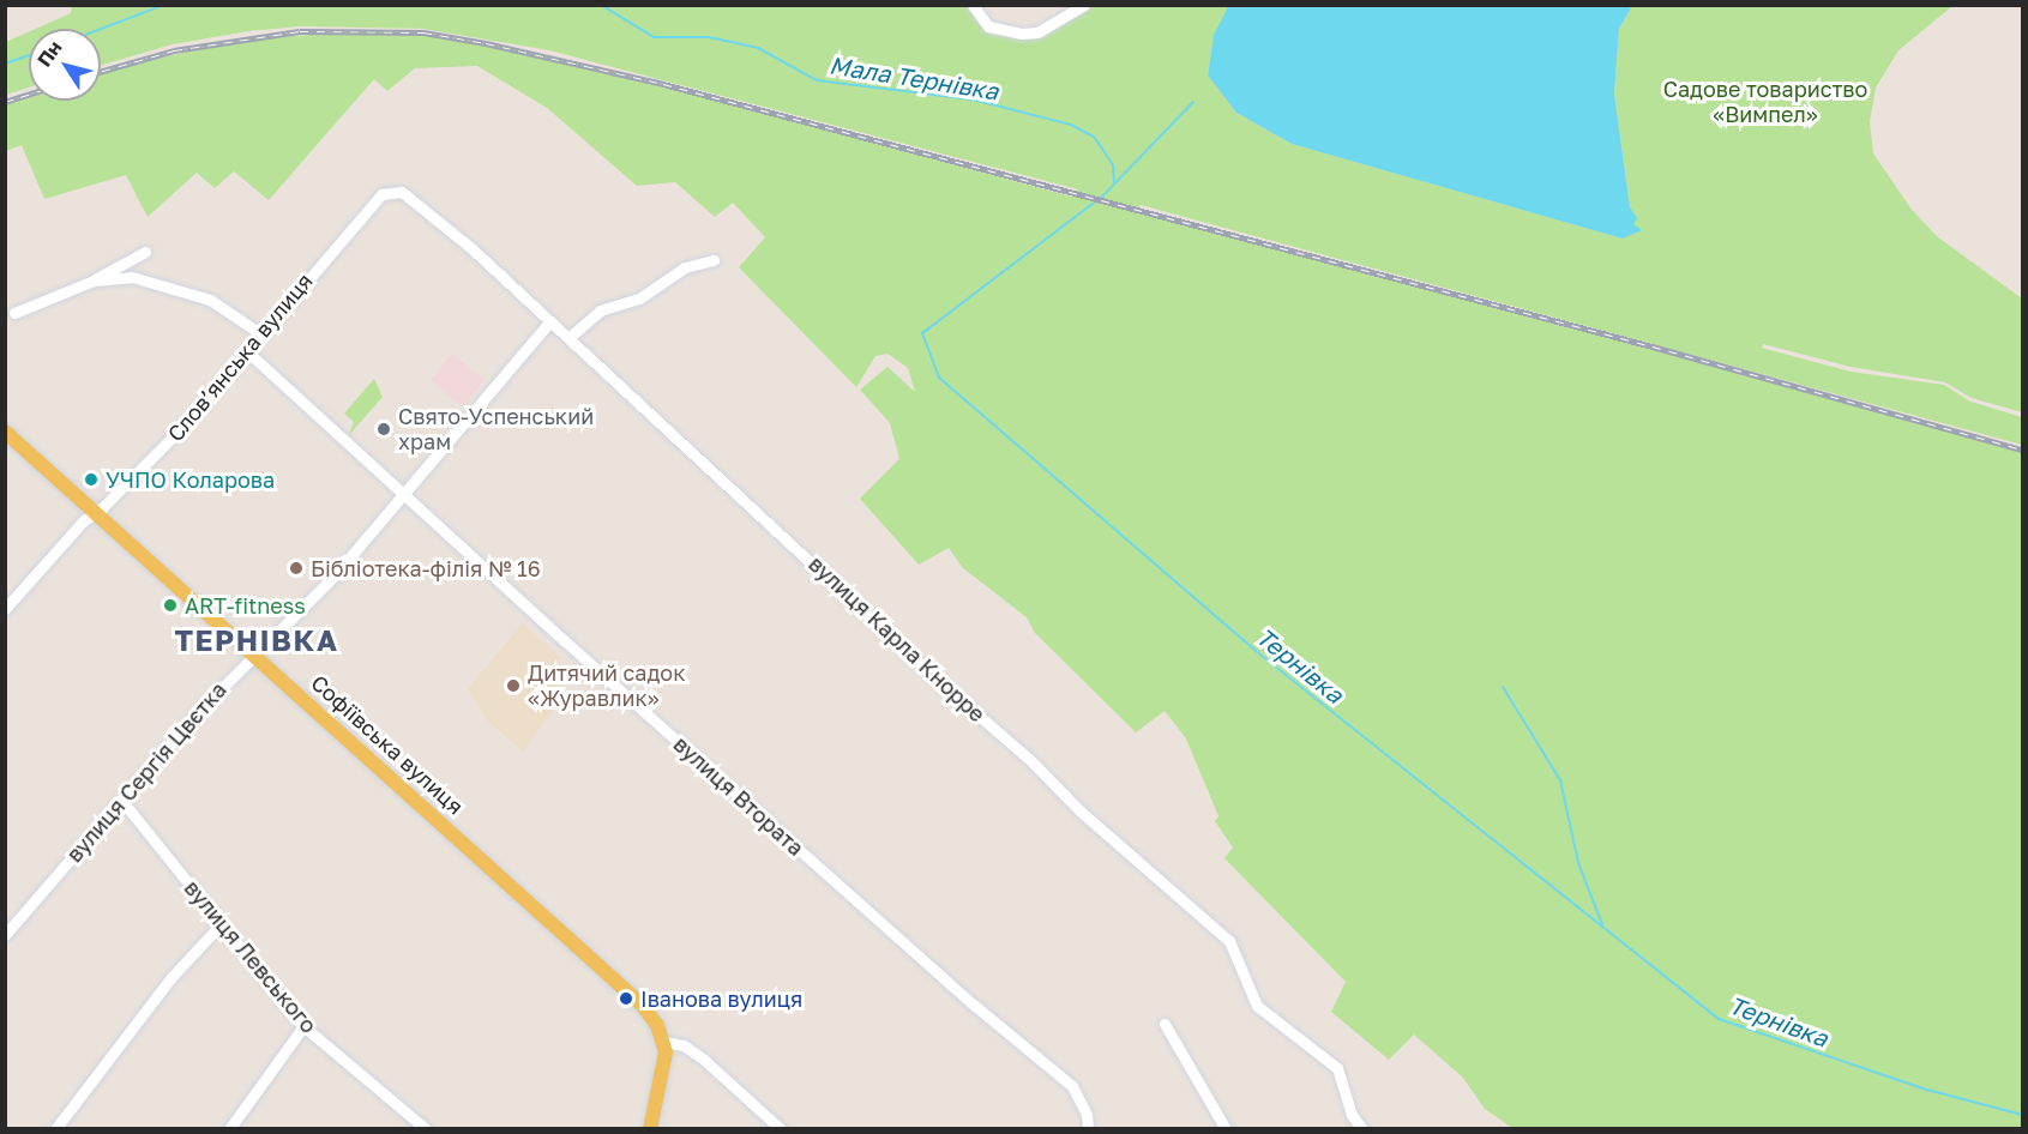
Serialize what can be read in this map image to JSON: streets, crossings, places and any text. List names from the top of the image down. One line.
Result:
{"streets":{"main road":["Софіївська вулиця"],"street":["Словʼянська вулиця","вулиця Карла Кнорре","вулиця Сергія Цвєтка","вулиця Втората","вулиця Левського"]},"crossings":[["Словʼянська вулиця","вулиця Карла Кнорре"],["Словʼянська вулиця","Софіївська вулиця"],["Словʼянська вулиця","вулиця Втората"],["вулиця Карла Кнорре","вулиця Сергія Цвєтка"],["Софіївська вулиця","вулиця Сергія Цвєтка"],["вулиця Сергія Цвєтка","вулиця Втората"],["вулиця Сергія Цвєтка","вулиця Левського"]],"districts":["ТЕРНІВКА"],"water":["Мала Тернівка","Тернівка"],"parks":["Садове товариство «Вимпел»"],"places":["Свято-Успенський храм","УЧПО Коларова","Бібліотека-філія № 16","ART-fitness","Дитячий садок «Журавлик»","Іванова вулиця"],"north":"top left"}
